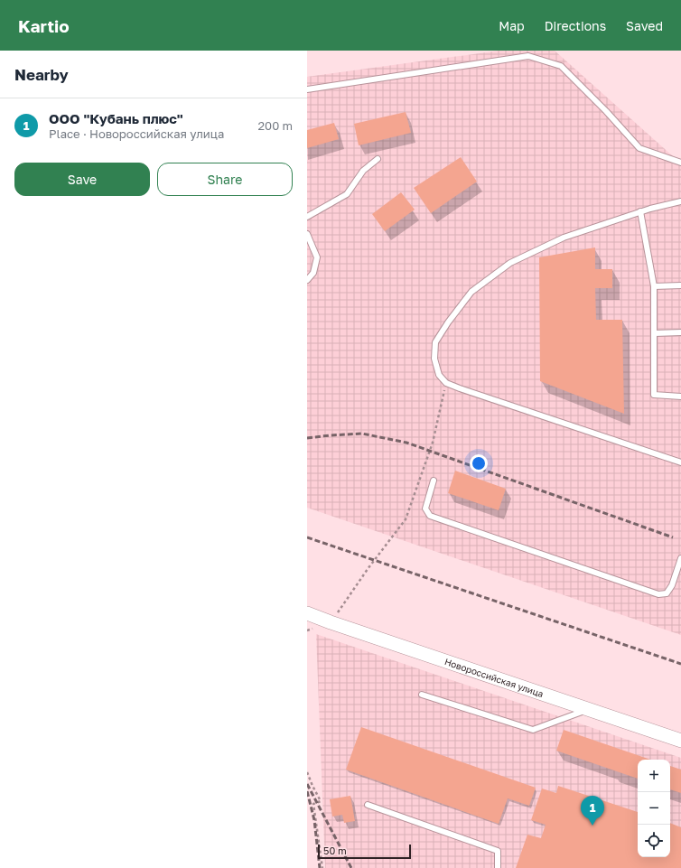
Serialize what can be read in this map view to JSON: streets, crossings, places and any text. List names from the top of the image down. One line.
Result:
{"streets":{"street":["Новороссийская улица"]},"scale_bar":"50 m","page":{"header":"Kartio","nav":["Map","Directions","Saved"],"heading":"Nearby","list":[{"mark":"1","name":"ООО \"Кубань плюс\"","note":"Place · Новороссийская улица","value":"200 m"}],"buttons":["Save","Share"],"map_buttons":["+","−"],"pins":"1","scale":"50 m"}}
